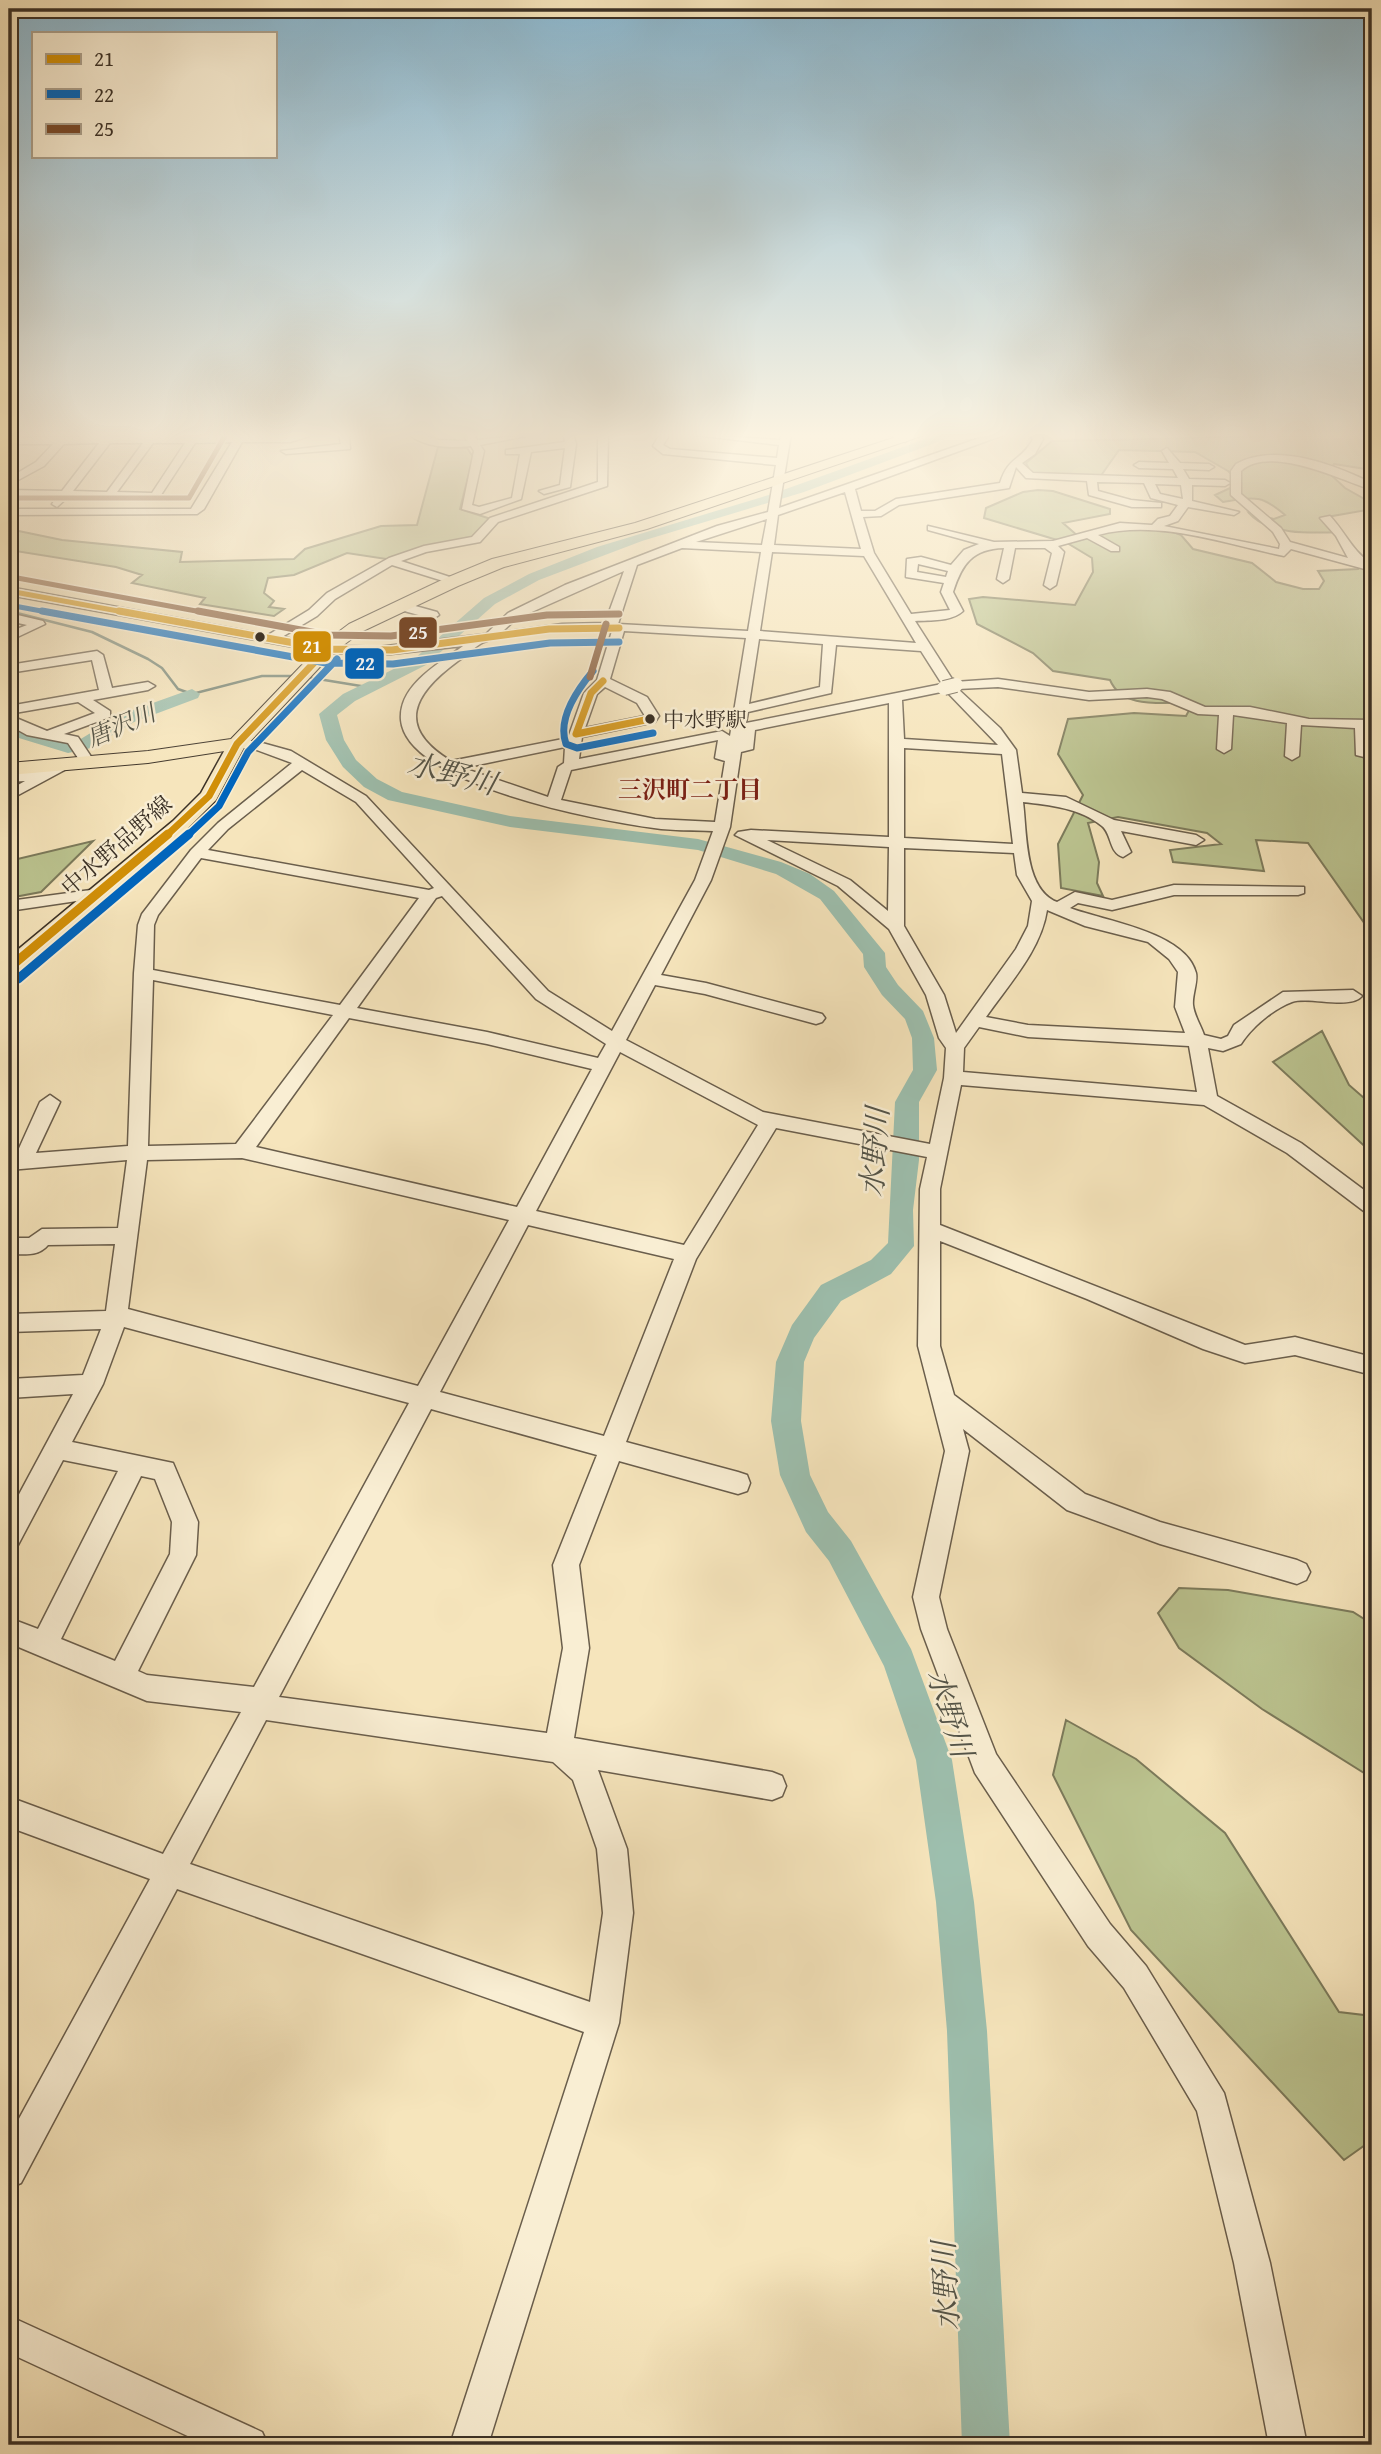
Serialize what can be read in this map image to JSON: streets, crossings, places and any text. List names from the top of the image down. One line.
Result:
{"streets":{"main road":["中水野品野線"]},"districts":["三沢町二丁目"],"water":["唐沢川","水野川"],"places":["中水野駅"],"lines":["transit line 25","transit line 21","transit line 22"],"legend":["21","22","25"]}
